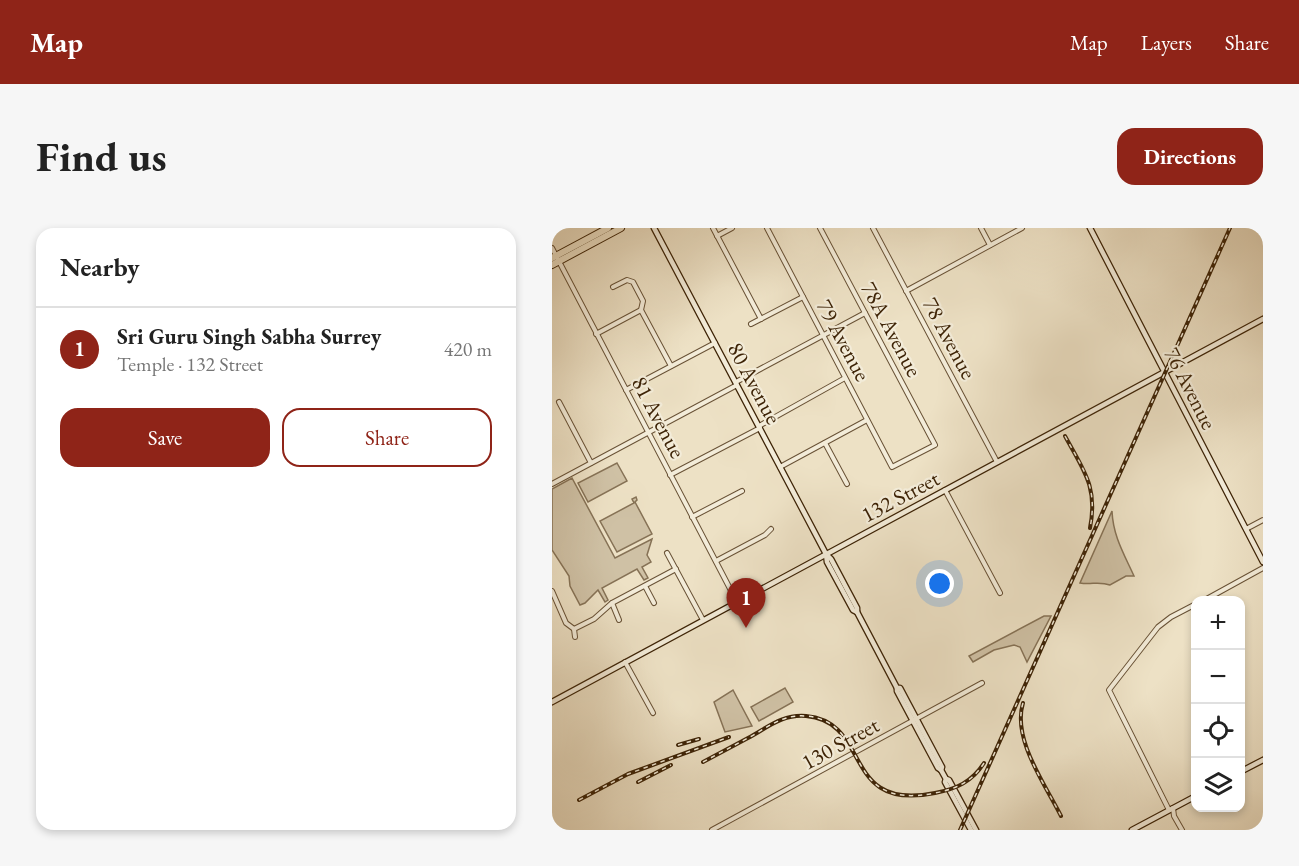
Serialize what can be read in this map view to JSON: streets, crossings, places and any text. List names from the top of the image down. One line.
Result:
{"streets":{"main road":["80 Avenue","76 Avenue","132 Street"],"street":["78A Avenue","78 Avenue","79 Avenue","81 Avenue","130 Street"]},"crossings":[["78A Avenue","79 Avenue"],["78 Avenue","132 Street"],["80 Avenue","132 Street"],["80 Avenue","130 Street"],["76 Avenue","132 Street"],["81 Avenue","132 Street"]],"page":{"header":"Map","nav":["Map","Layers","Share"],"buttons":["Directions",["Save","Share"]],"title":"Find us","heading":"Nearby","list":[{"mark":"1","name":"Sri Guru Singh Sabha Surrey","note":"Temple · 132 Street","value":"420 m"}],"pins":"1","map_buttons":["+","−"]}}
